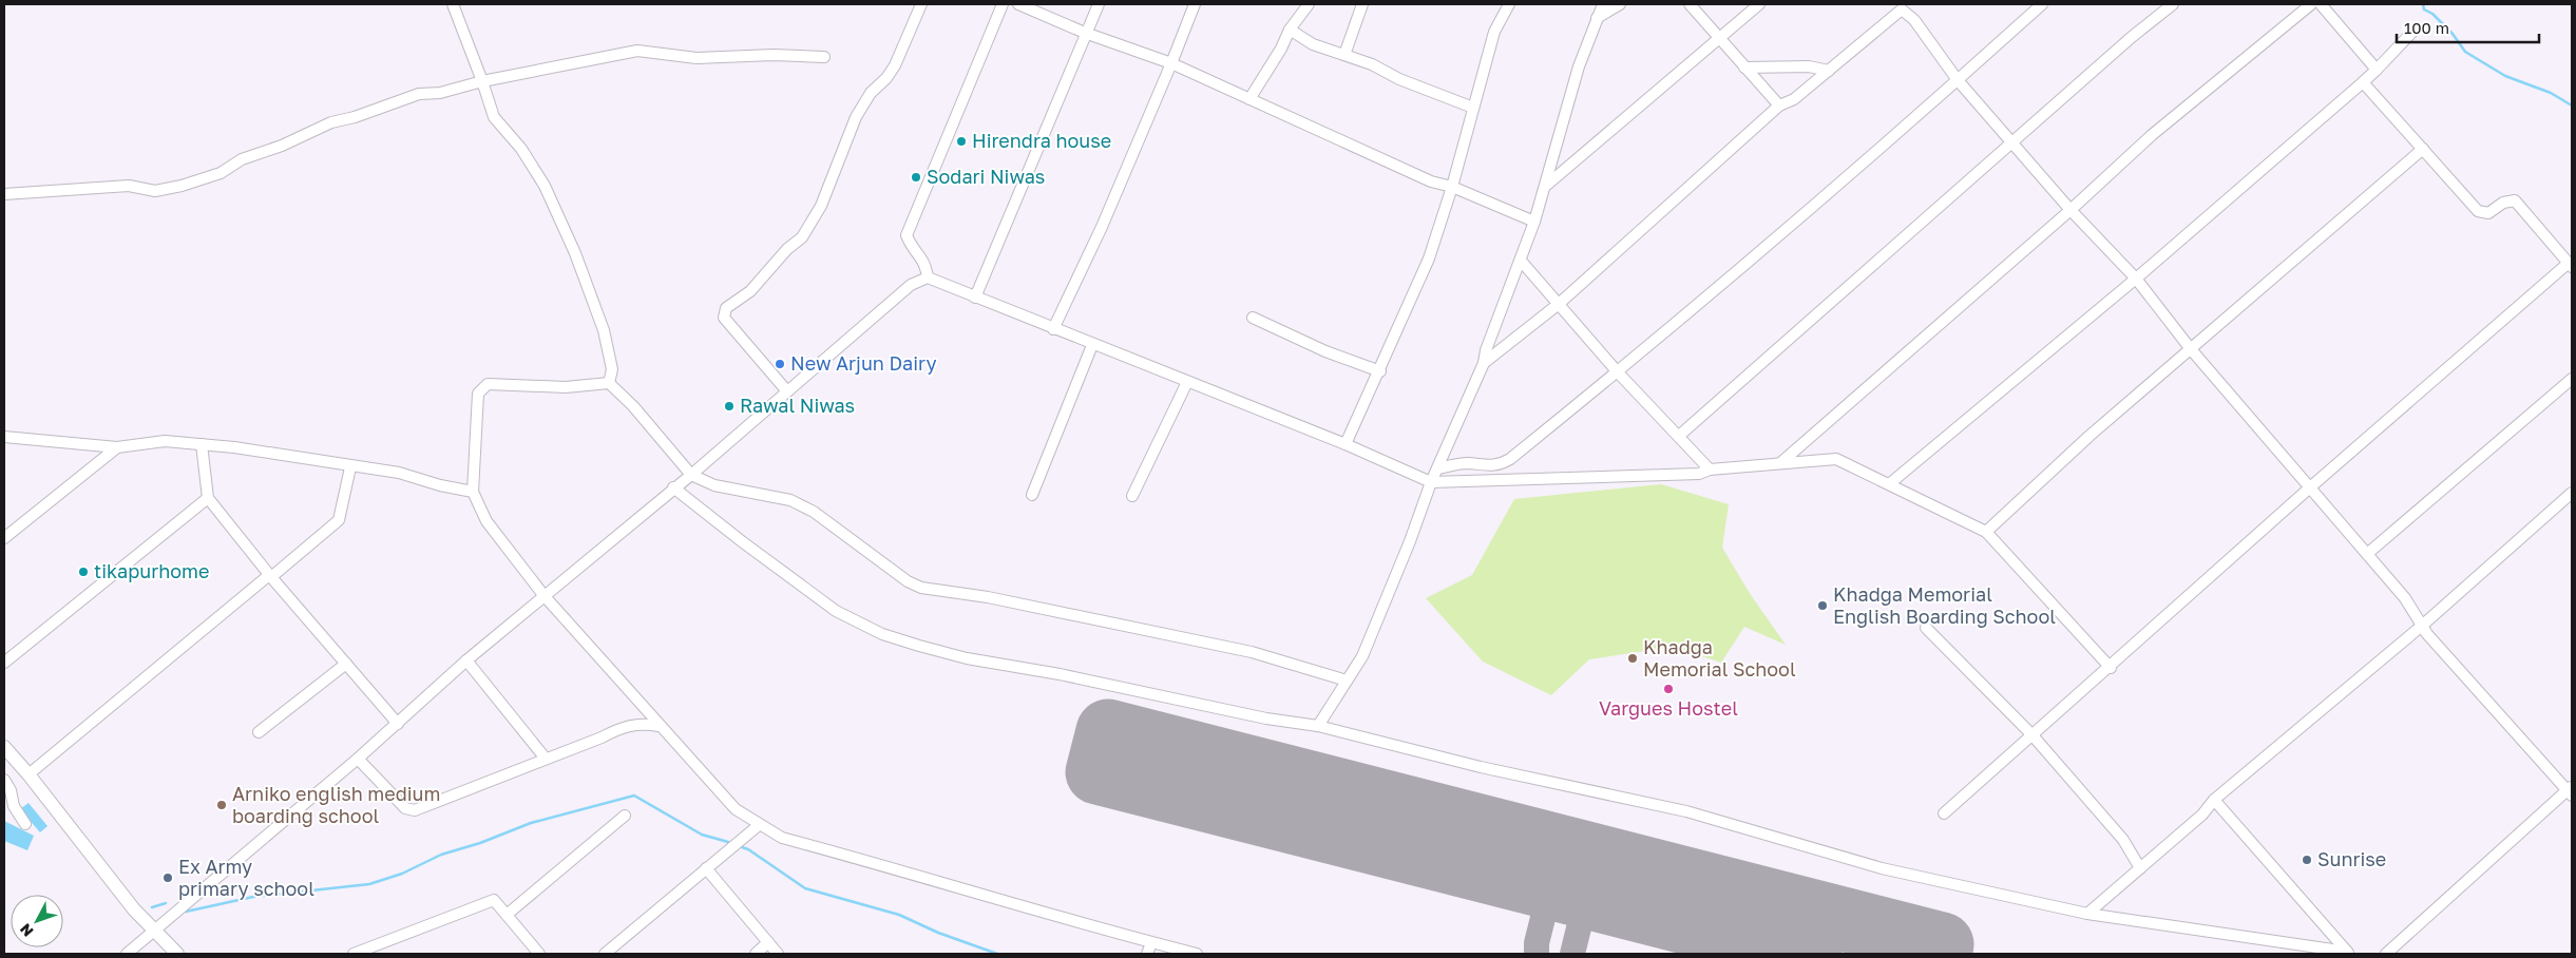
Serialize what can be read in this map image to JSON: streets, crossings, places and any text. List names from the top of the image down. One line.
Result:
{"places":["Hirendra house","Sodari Niwas","New Arjun Dairy","Rawal Niwas","tikapurhome","Khadga Memorial English Boarding School","Khadga Memorial School","Vargues Hostel","Arniko english medium boarding school","Sunrise","Ex Army primary school"],"scale_bar":"100 m","north":"bottom left"}
